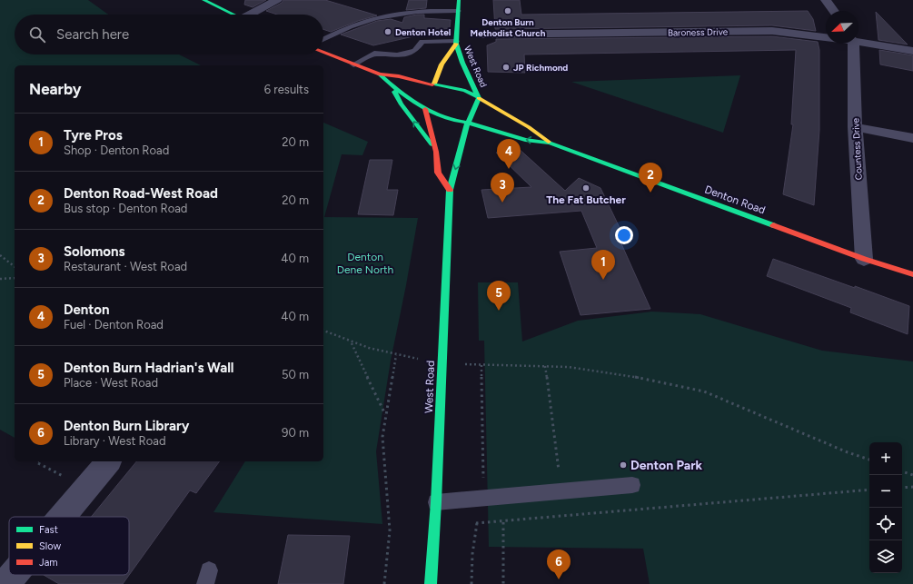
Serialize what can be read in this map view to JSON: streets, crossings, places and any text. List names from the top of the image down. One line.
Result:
{"streets":{"main road":["West Road","Denton Road"],"street":["Baroness Drive","Countess Drive"]},"crossings":[["West Road","Denton Road"],["Countess Drive","Denton Road"]],"parks":["Denton Dene North"],"places":["Denton Burn Methodist Church","Denton Hotel","JP Richmond","The Fat Butcher","Denton Park"],"legend":["Fast","Slow","Jam"],"north":"bottom left","page":{"search":"Search here","heading":["Nearby","6 results"],"list":[{"mark":"1","name":"Tyre Pros","note":"Shop · Denton Road","value":"20 m"},{"mark":"2","name":"Denton Road-West Road","note":"Bus stop · Denton Road","value":"20 m"},{"mark":"3","name":"Solomons","note":"Restaurant · West Road","value":"40 m"},{"mark":"4","name":"Denton","note":"Fuel · Denton Road","value":"40 m"},{"mark":"5","name":"Denton Burn Hadrian's Wall","note":"Place · West Road","value":"50 m"},{"mark":"6","name":"Denton Burn Library","note":"Library · West Road","value":"90 m"}],"pins":["4","2","3","1","5","6"],"map_buttons":["+","−"]}}
